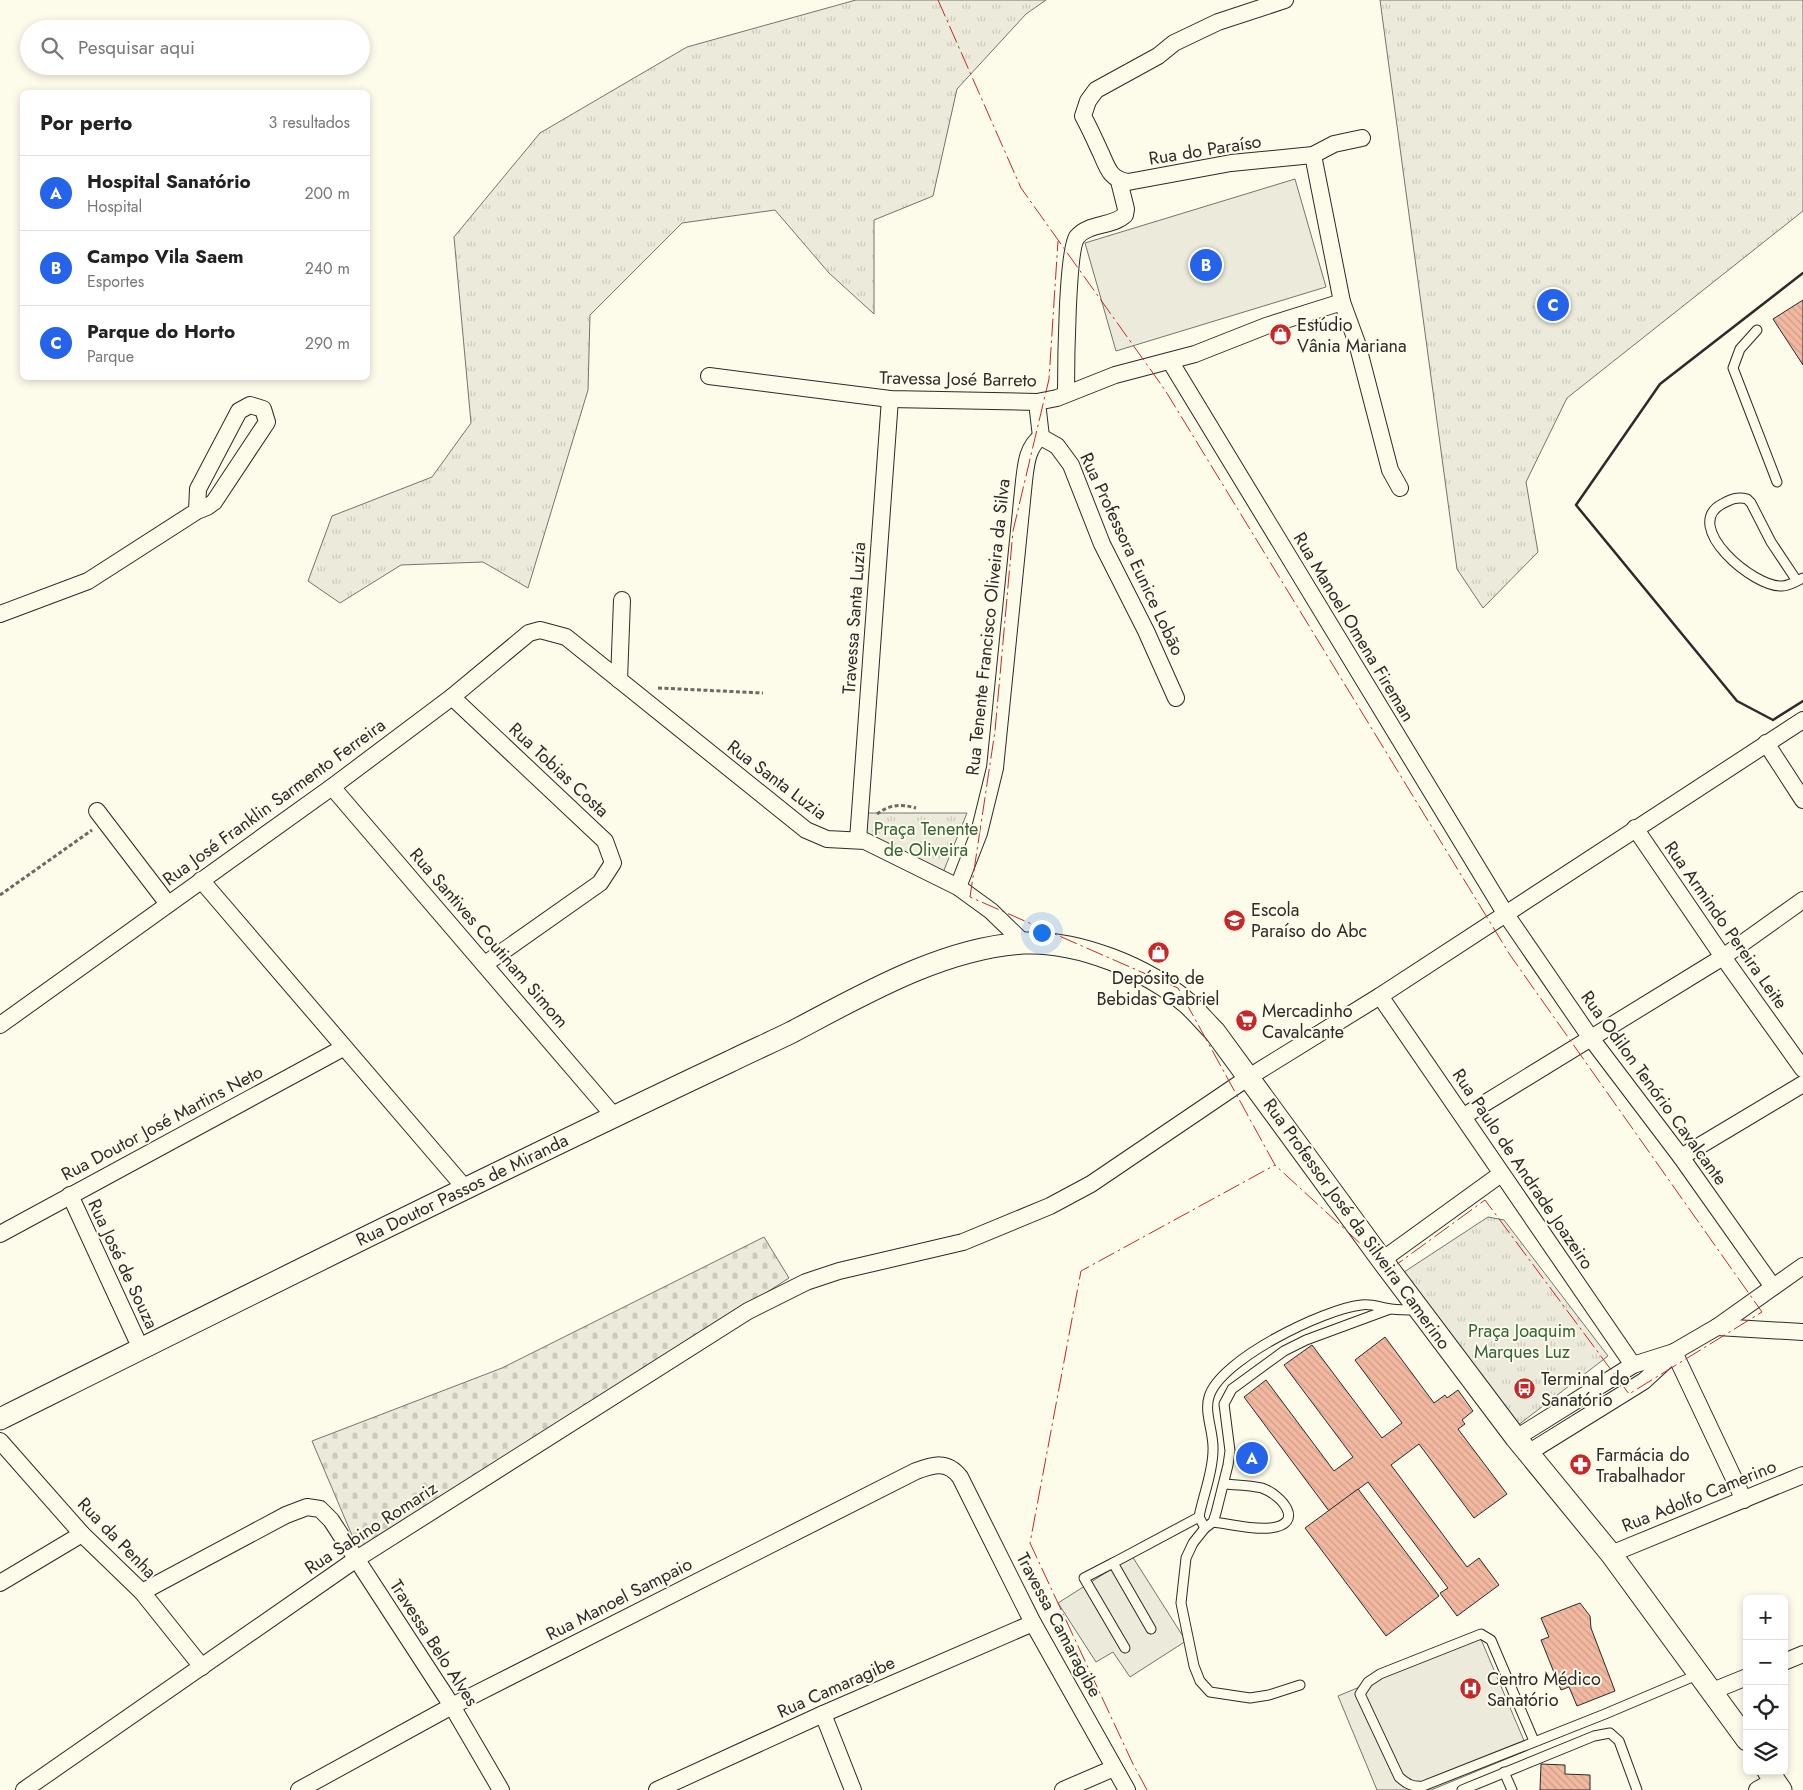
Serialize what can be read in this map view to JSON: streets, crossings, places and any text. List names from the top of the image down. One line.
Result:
{"streets":{"street":["Rua do Paraíso","Travessa José Barreto","Rua Professora Eunice Lobão","Travessa Santa Luzia","Rua Tenente Francisco Oliveira da Silva","Rua Manoel Omena Fireman","Rua Tobias Costa","Rua Santa Luzia","Rua José Franklin Sarmento Ferreira","Rua Armindo Pereira Leite","Rua Santives Coutinam Simom","Rua Odilon Tenório Cavalcante","Rua Doutor José Martins Neto","Rua Paulo de Andrade Joazeiro","Rua Doutor Passos de Miranda","Rua Professor José da Silveira Camerino","Rua José de Souza","Rua Adolfo Camerino","Rua Sabino Romariz","Rua da Penha","Rua Manoel Sampaio","Travessa Camaragibe","Travessa Belo Alves","Rua Camaragibe"]},"crossings":[["Travessa José Barreto","Travessa Santa Luzia"],["Travessa José Barreto","Rua Manoel Omena Fireman"],["Rua Professora Eunice Lobão","Rua Tenente Francisco Oliveira da Silva"],["Travessa Santa Luzia","Rua Santa Luzia"],["Rua Tenente Francisco Oliveira da Silva","Rua Santa Luzia"],["Rua Manoel Omena Fireman","Rua Odilon Tenório Cavalcante"],["Rua Manoel Omena Fireman","Rua Sabino Romariz"],["Rua Tobias Costa","Rua José Franklin Sarmento Ferreira"],["Rua Tobias Costa","Rua Santives Coutinam Simom"],["Rua Santa Luzia","Rua José Franklin Sarmento Ferreira"],["Rua Santa Luzia","Rua Professor José da Silveira Camerino"],["Rua José Franklin Sarmento Ferreira","Rua Santives Coutinam Simom"],["Rua Armindo Pereira Leite","Rua Sabino Romariz"],["Rua Santives Coutinam Simom","Rua Doutor Passos de Miranda"],["Rua Odilon Tenório Cavalcante","Rua Sabino Romariz"],["Rua Doutor José Martins Neto","Rua José de Souza"],["Rua Paulo de Andrade Joazeiro","Rua Sabino Romariz"],["Rua Doutor Passos de Miranda","Rua Professor José da Silveira Camerino"],["Rua Doutor Passos de Miranda","Rua José de Souza"],["Rua Professor José da Silveira Camerino","Rua Adolfo Camerino"],["Rua Professor José da Silveira Camerino","Rua Sabino Romariz"],["Rua Sabino Romariz","Rua da Penha"],["Rua Sabino Romariz","Travessa Belo Alves"],["Rua da Penha","Travessa Belo Alves"],["Rua Manoel Sampaio","Travessa Camaragibe"],["Rua Manoel Sampaio","Travessa Belo Alves"],["Travessa Camaragibe","Rua Camaragibe"]],"parks":["Praça Tenente de Oliveira","Praça Joaquim Marques Luz"],"places":{"shop":["Estúdio Vânia Mariana","Depósito de Bebidas Gabriel"],"school or university":["Escola Paraíso do Abc"],"supermarket":["Mercadinho Cavalcante"],"bus stop":["Terminal do Sanatório"],"pharmacy":["Farmácia do Trabalhador"],"hospital":["Centro Médico Sanatório"]},"page":{"search":"Pesquisar aqui","heading":["Por perto","3 resultados"],"list":[{"mark":"A","name":"Hospital Sanatório","note":"Hospital","value":"200 m"},{"mark":"B","name":"Campo Vila Saem","note":"Esportes","value":"240 m"},{"mark":"C","name":"Parque do Horto","note":"Parque","value":"290 m"}],"pins":["B","C","A"],"map_buttons":["+","−"]}}
